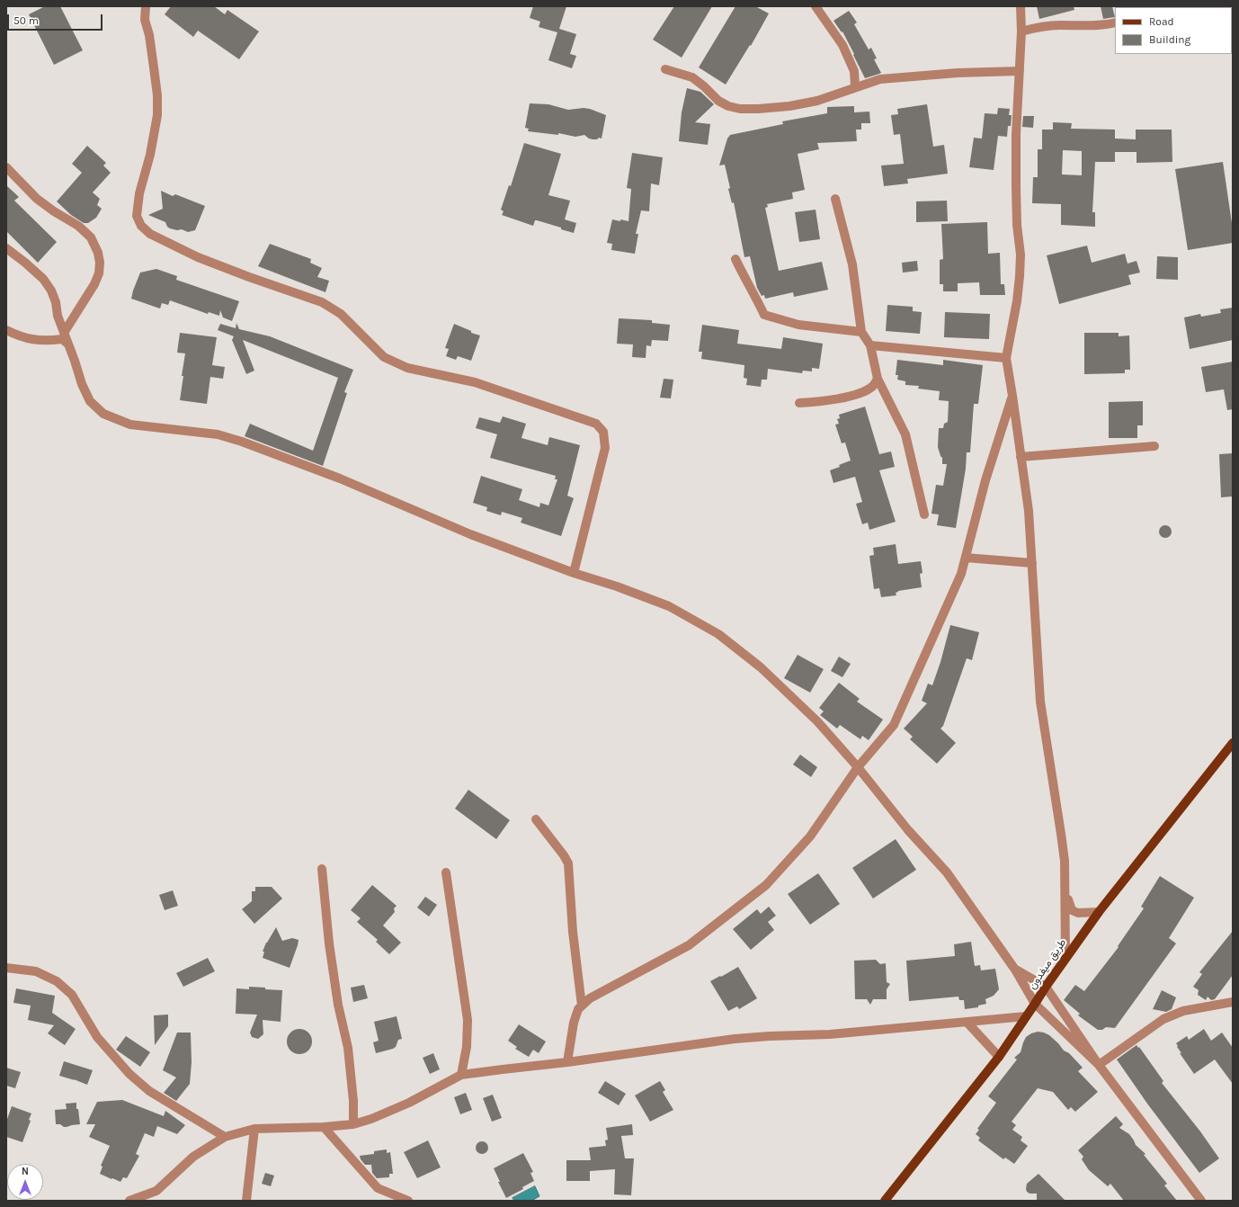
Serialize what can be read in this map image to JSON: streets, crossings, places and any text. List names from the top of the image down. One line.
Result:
{"streets":{"main road":["طريق ميفدون"]},"legend":["Road","Building"],"scale_bar":"50 m","north":"top"}
